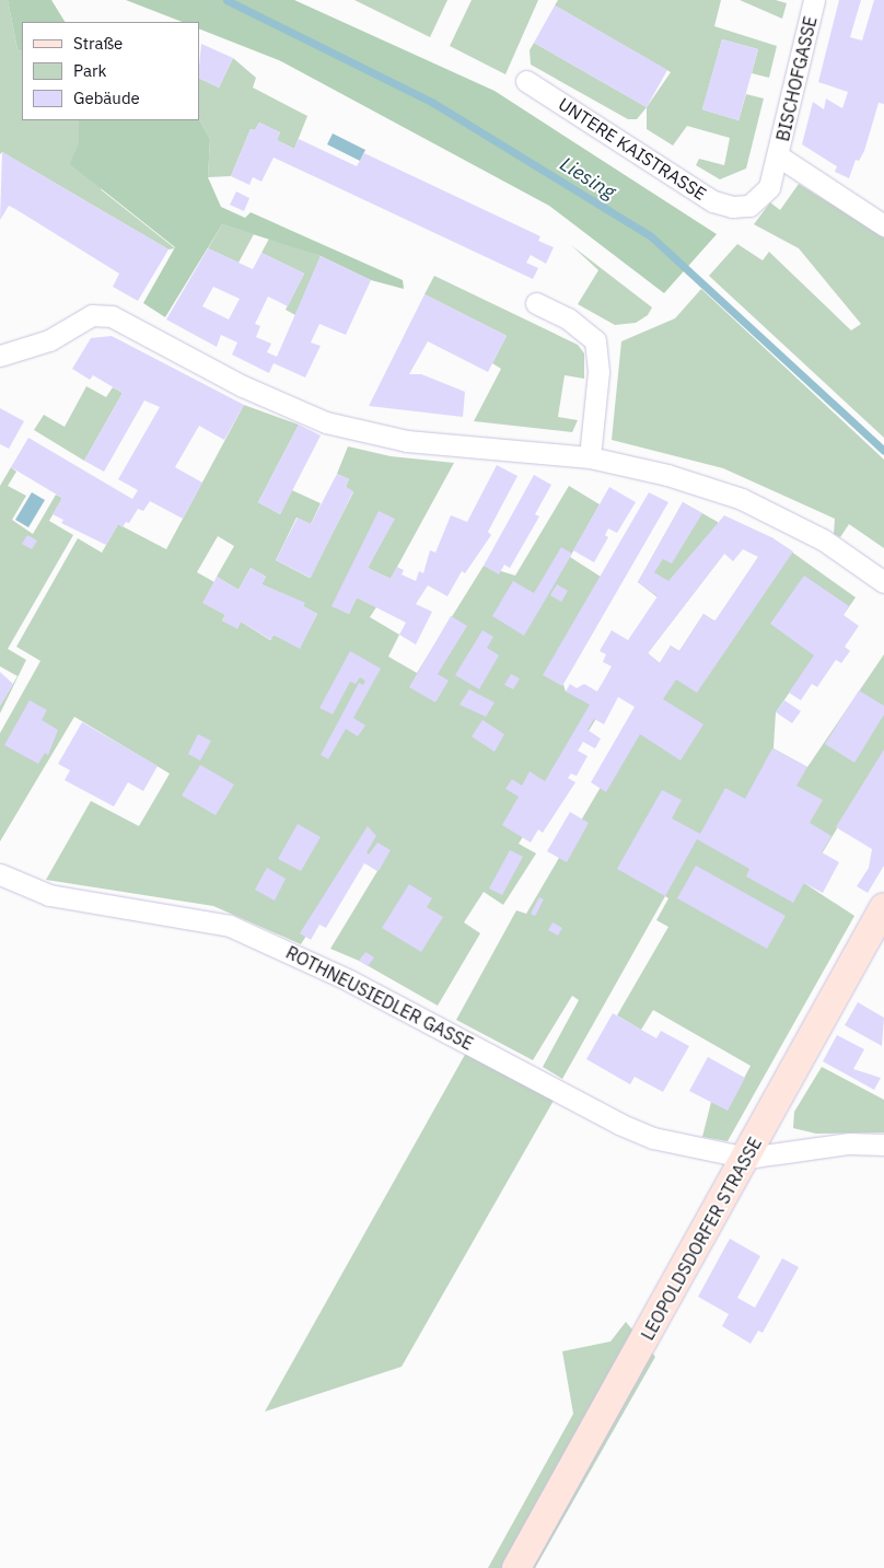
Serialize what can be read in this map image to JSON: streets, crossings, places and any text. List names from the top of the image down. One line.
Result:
{"streets":{"main road":["LEOPOLDSDORFER STRASSE"],"street":["BISCHOFGASSE","UNTERE KAISTRASSE","ROTHNEUSIEDLER GASSE"]},"crossings":[["BISCHOFGASSE","UNTERE KAISTRASSE"],["ROTHNEUSIEDLER GASSE","LEOPOLDSDORFER STRASSE"]],"water":["Liesing"],"legend":["Straße","Park","Gebäude"]}
